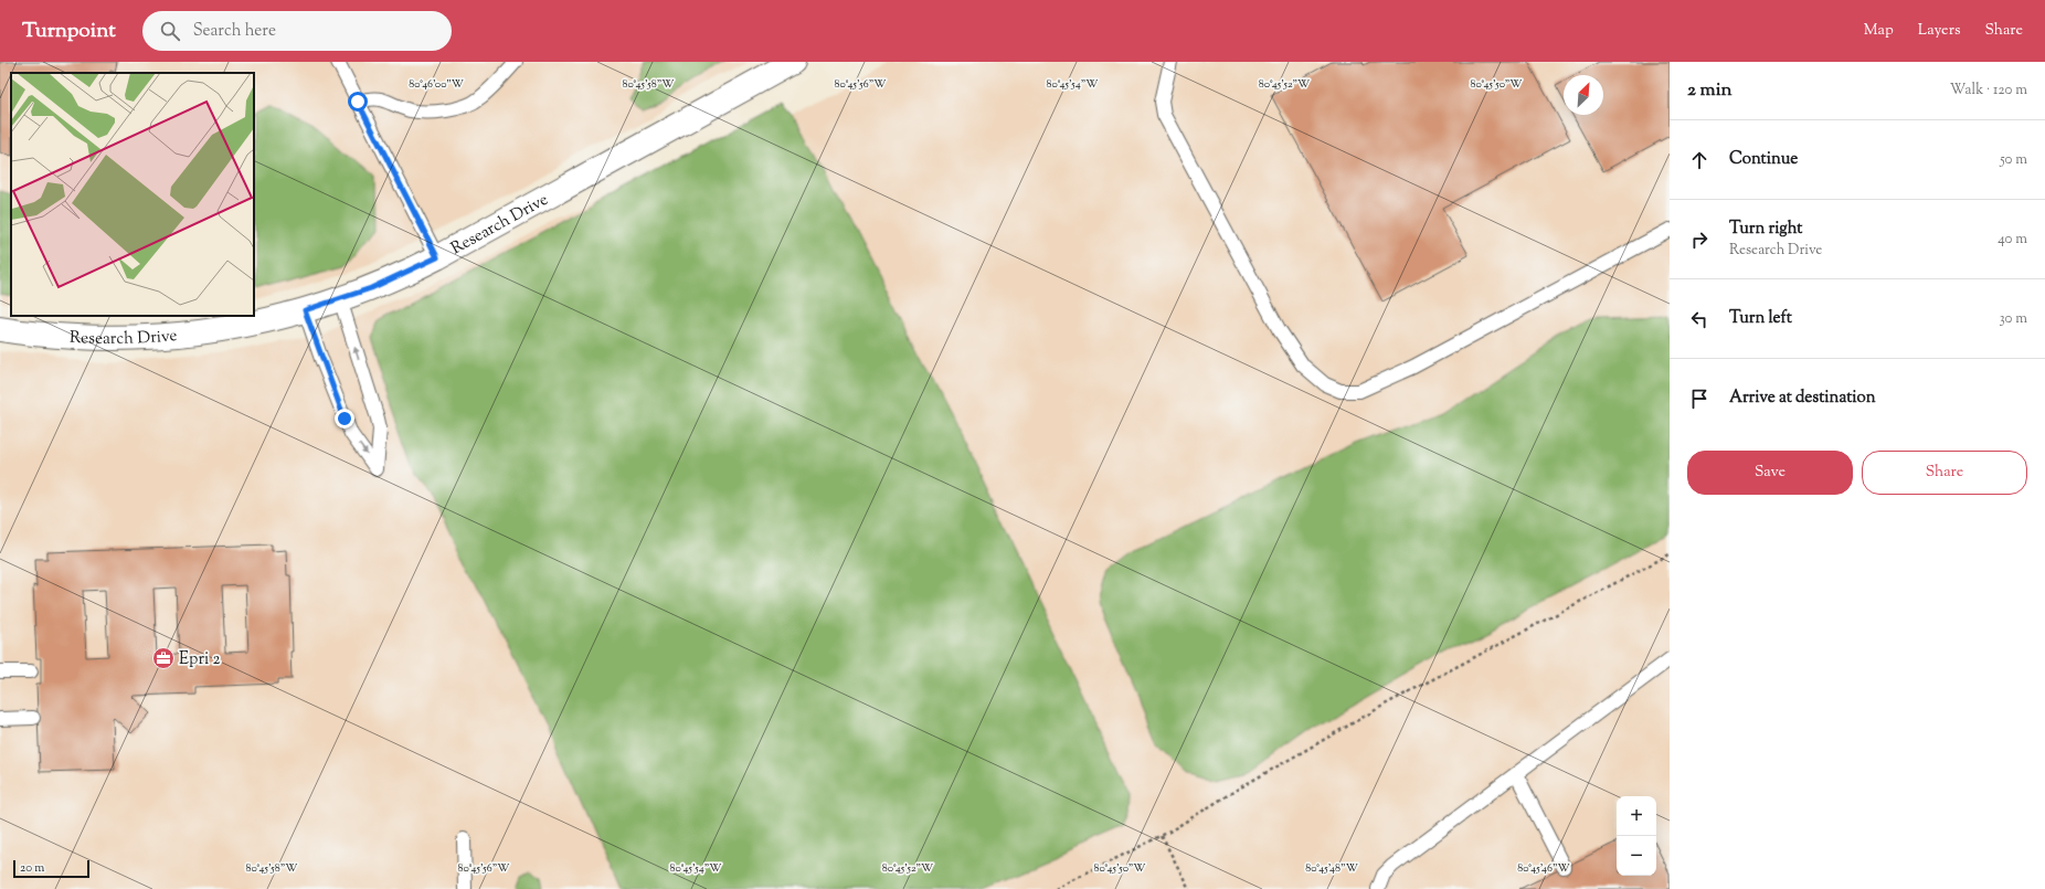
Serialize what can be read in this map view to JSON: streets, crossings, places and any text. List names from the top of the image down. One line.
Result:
{"streets":{"street":["Research Drive"]},"places":{"office":["Epri 2"]},"scale_bar":"20 m","north":"top right","page":{"header":"Turnpoint","search":"Search here","nav":["Map","Layers","Share"],"heading":["2 min","Walk · 120 m"],"list":[["Continue","50 m"],["Turn right","Research Drive","40 m"],["Turn left","30 m"],"Arrive at destination"],"buttons":["Save","Share"],"map_buttons":["+","−"],"scale":"20 m"},"coordinates":["80°46'00\"W","80°45'58\"W","80°45'56\"W","80°45'54\"W","80°45'52\"W","80°45'50\"W","80°45'48\"W","80°45'46\"W"]}
